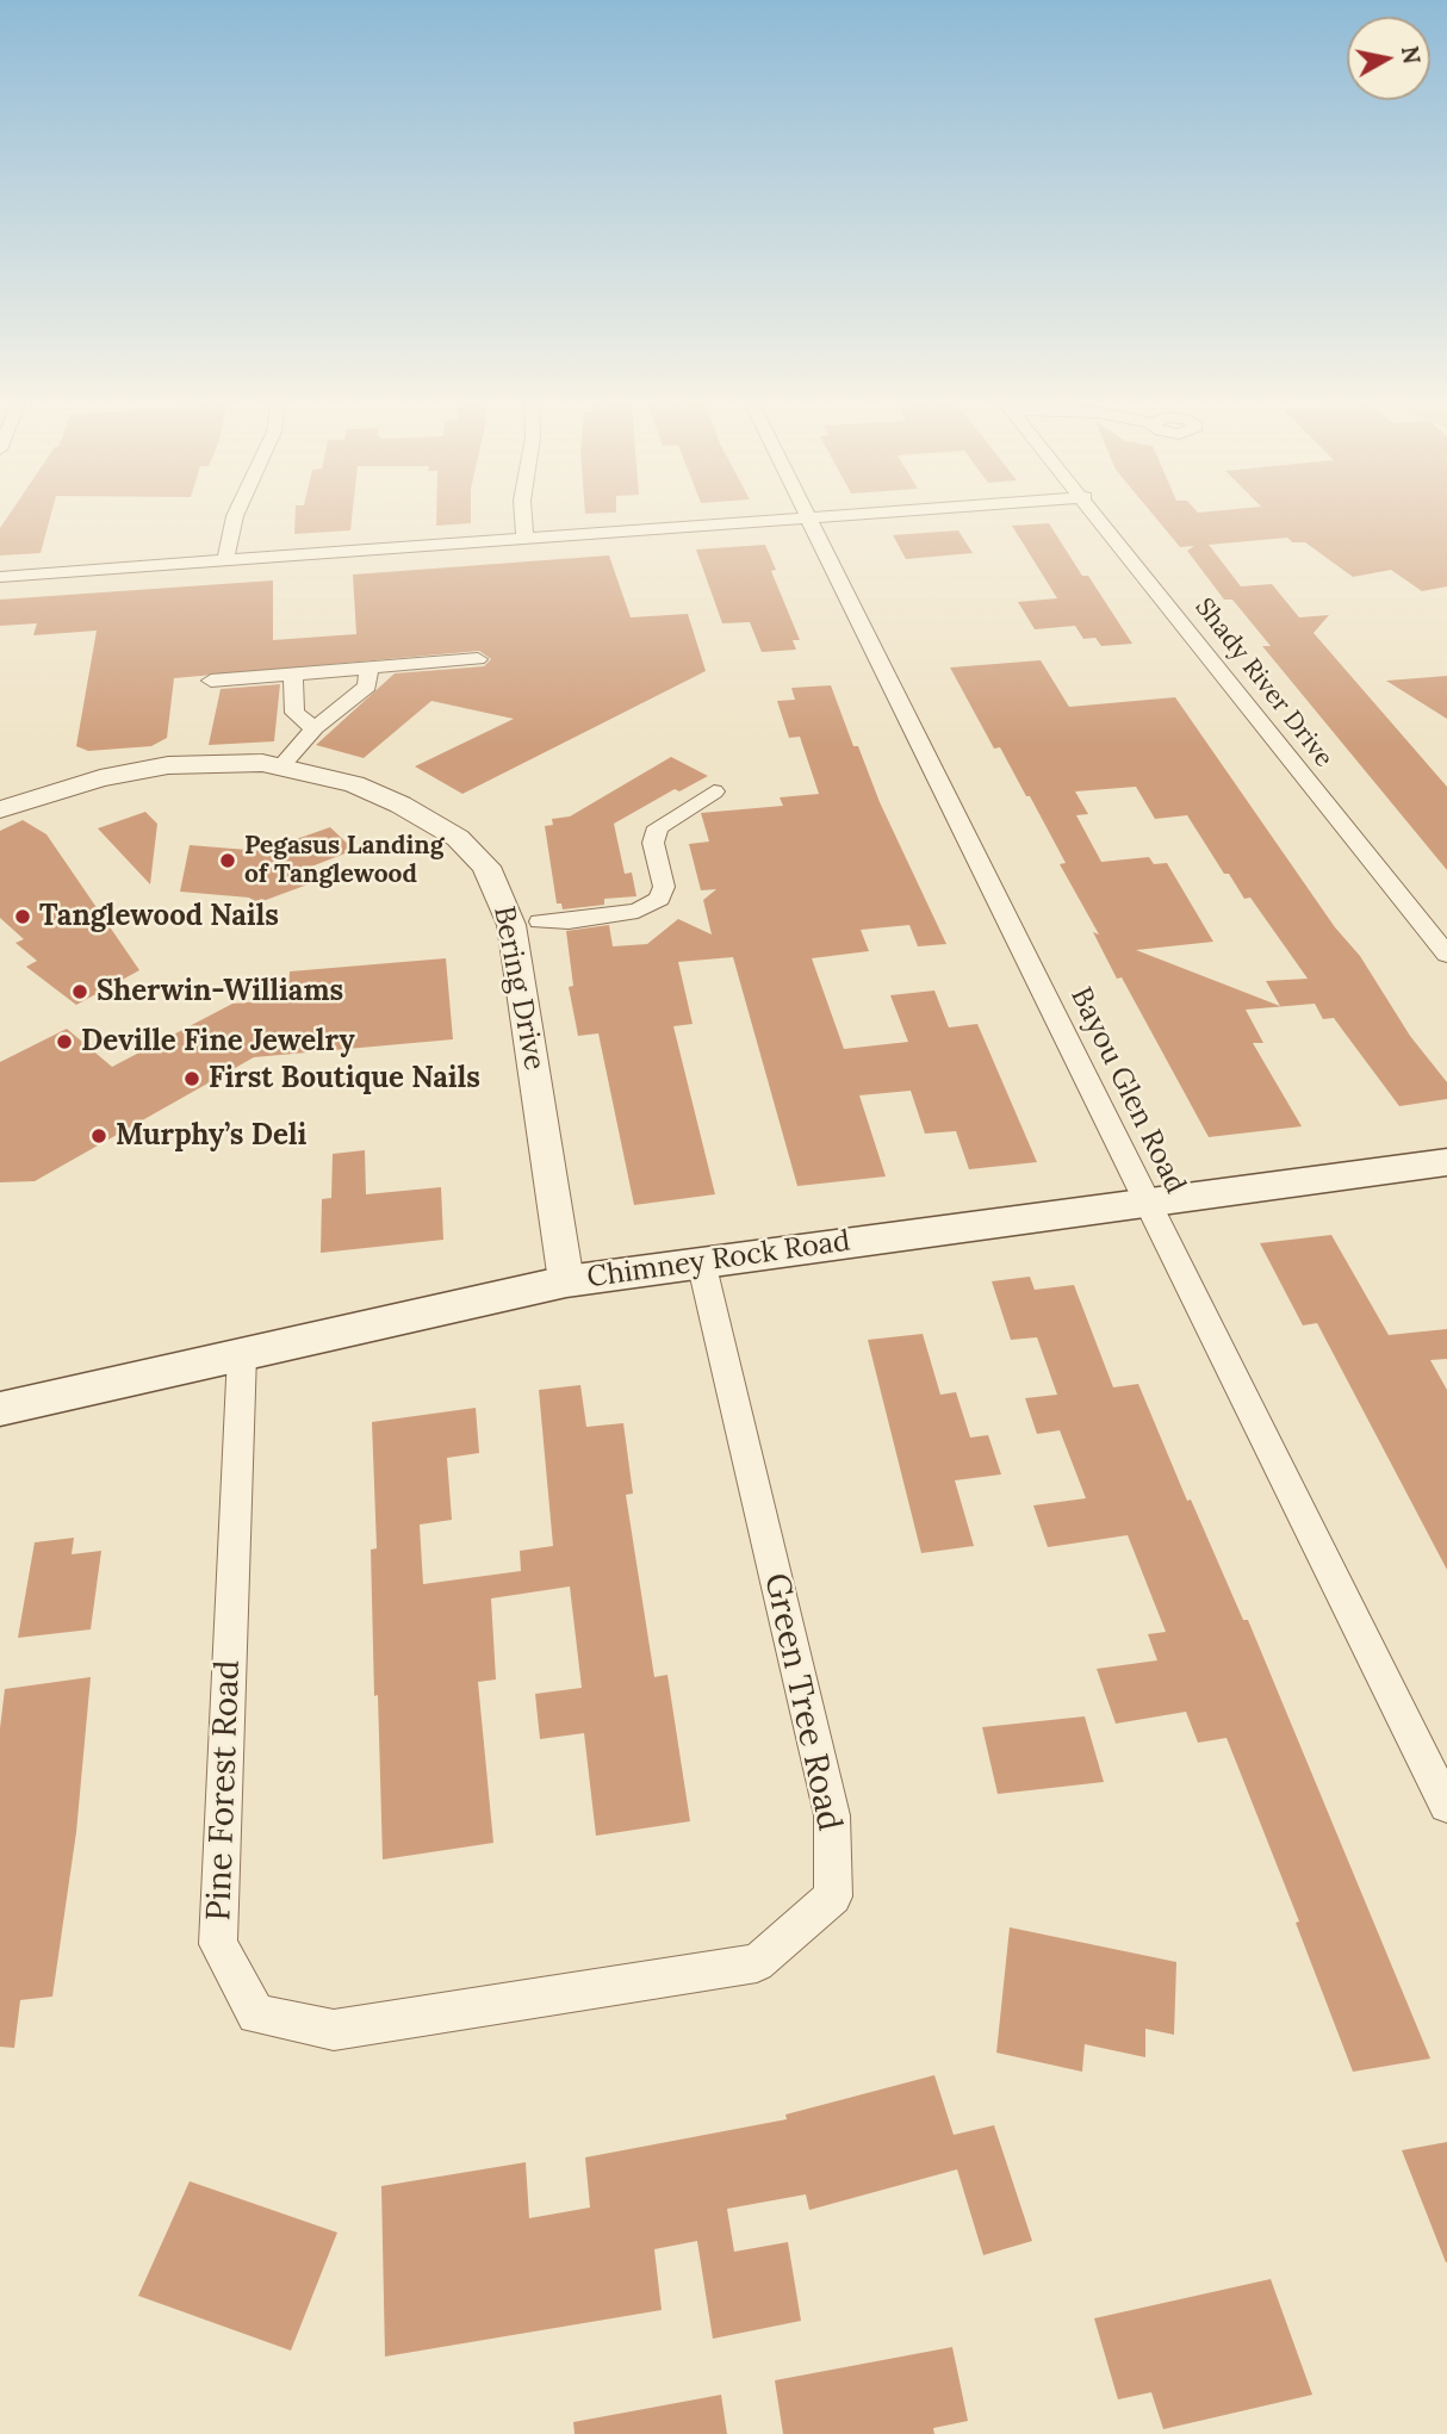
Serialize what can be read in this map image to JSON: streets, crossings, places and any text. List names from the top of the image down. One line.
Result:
{"streets":{"main road":["Chimney Rock Road"],"street":["Shady River Drive","Bering Drive","Bayou Glen Road","Green Tree Road","Pine Forest Road"]},"crossings":[["Bering Drive","Chimney Rock Road"],["Bayou Glen Road","Chimney Rock Road"],["Chimney Rock Road","Green Tree Road"],["Chimney Rock Road","Pine Forest Road"],["Green Tree Road","Pine Forest Road"]],"places":["Pegasus Landing of Tanglewood","Tanglewood Nails","Sherwin-Williams","Deville Fine Jewelry","First Boutique Nails","Murphy’s Deli"],"north":"right"}
